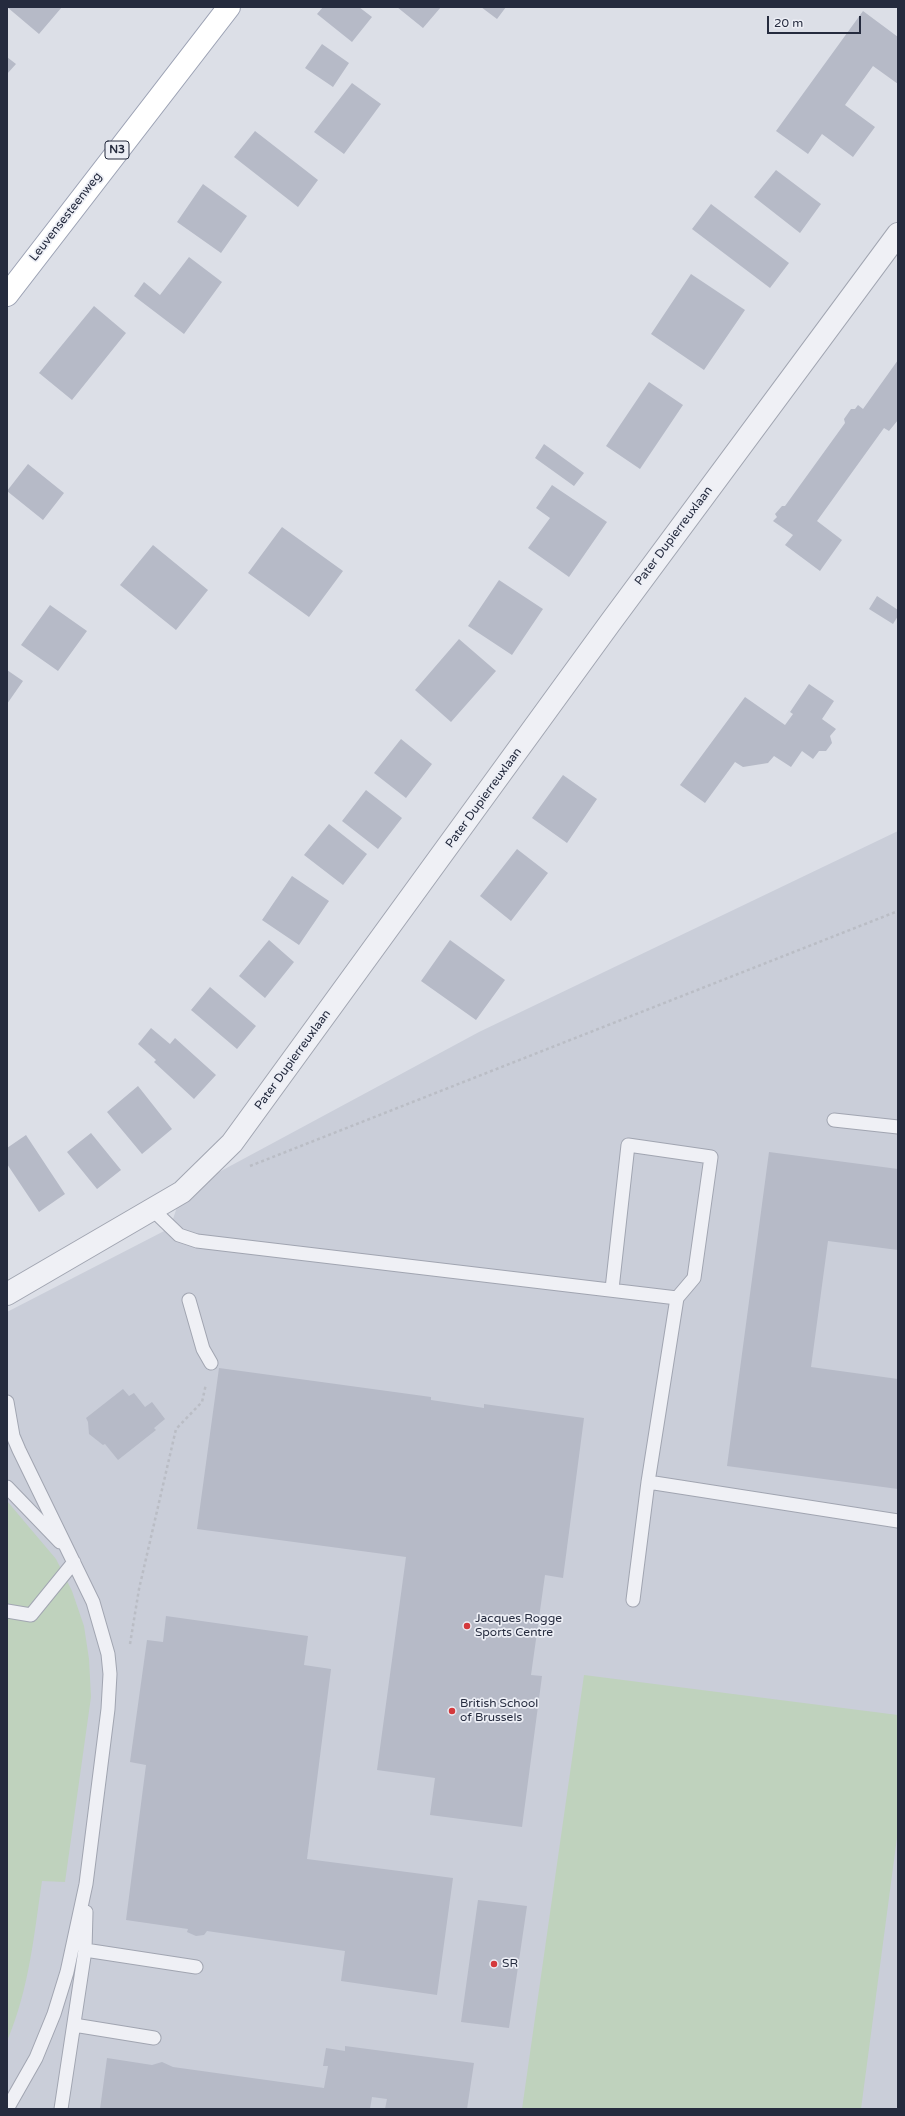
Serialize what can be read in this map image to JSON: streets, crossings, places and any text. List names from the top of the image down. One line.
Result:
{"streets":{"main road":["N3","Leuvensesteenweg"],"street":["Pater Dupierreuxlaan"]},"places":["Jacques Rogge Sports Centre","British School of Brussels","SR"],"scale_bar":"20 m"}
